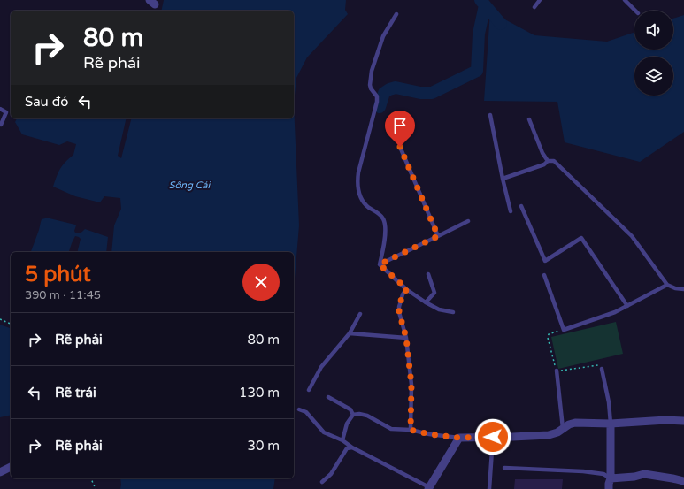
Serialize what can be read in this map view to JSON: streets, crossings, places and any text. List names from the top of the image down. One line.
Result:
{"water":["Sông Cái"],"page":{"turn":["80 m","Rẽ phải"],"then":"Sau đó","heading":["5 phút","390 m · 11:45"],"list":[{"name":"Rẽ phải","value":"80 m"},{"name":"Rẽ trái","value":"130 m"},{"name":"Rẽ phải","value":"30 m"}]}}
